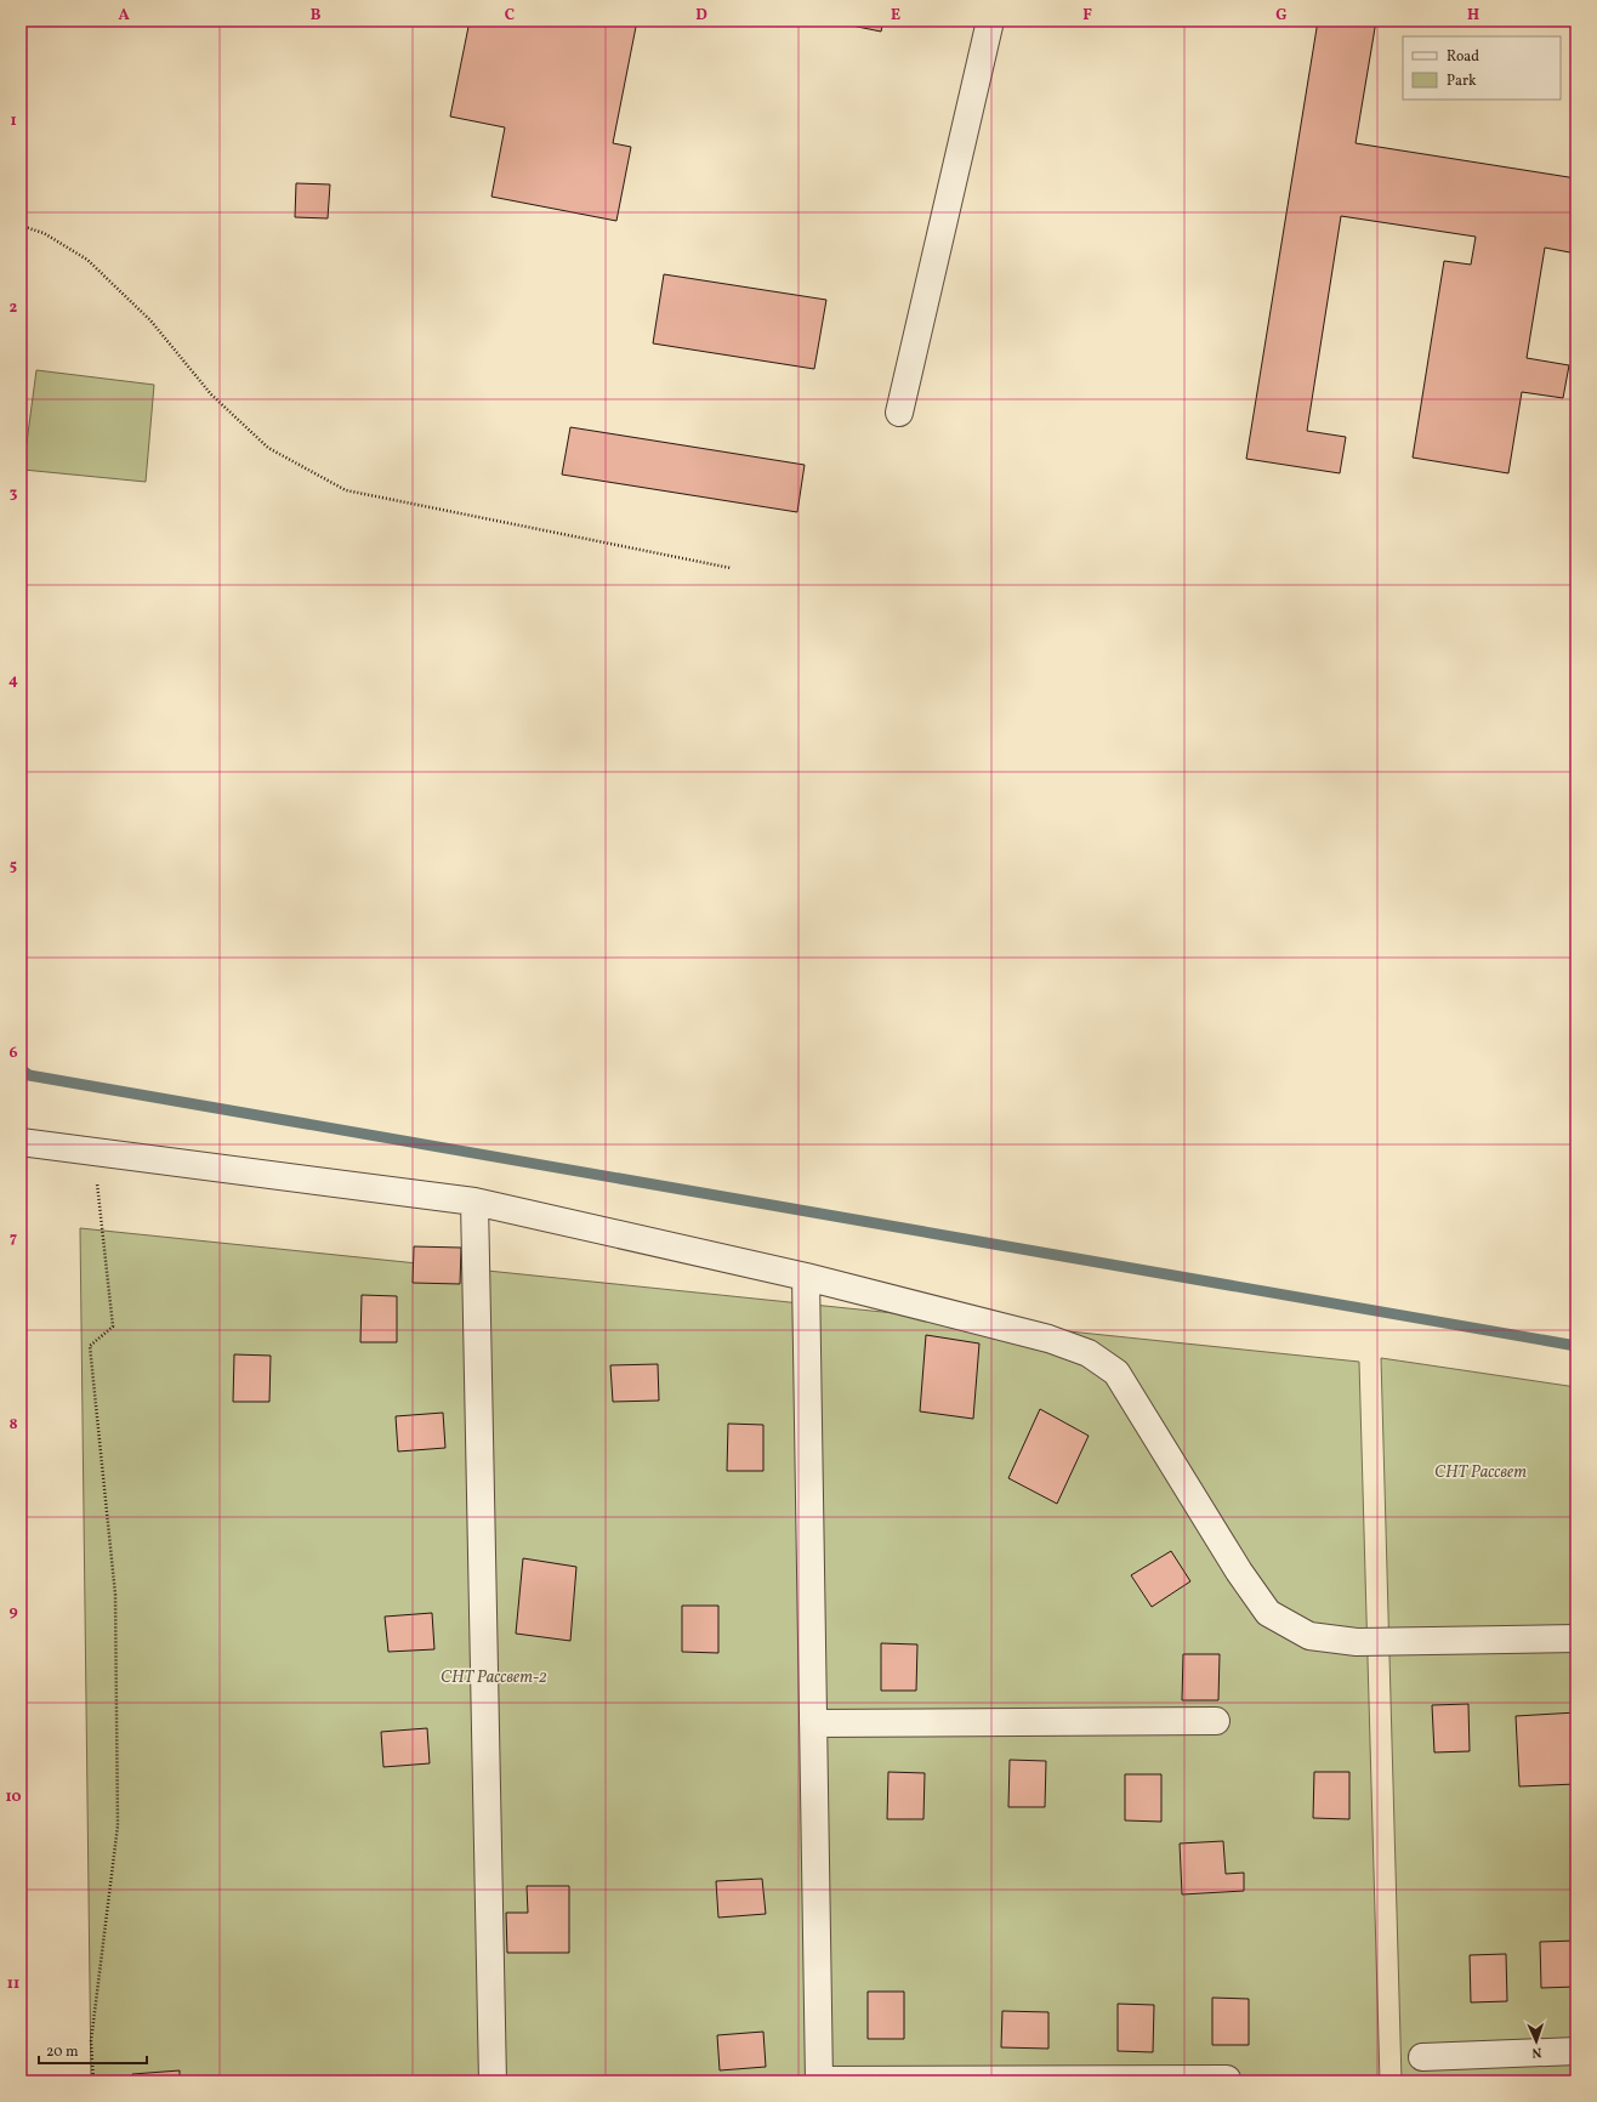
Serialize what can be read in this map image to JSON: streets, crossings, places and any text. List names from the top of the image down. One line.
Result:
{"parks":["СНТ Рассвет","СНТ Рассвет-2"],"legend":["Road","Park"],"scale_bar":"20 m","north":"bottom","grid":{"columns":["A","B","C","D","E","F","G","H"],"rows":["1","2","3","4","5","6","7","8","9","10","11"]}}
